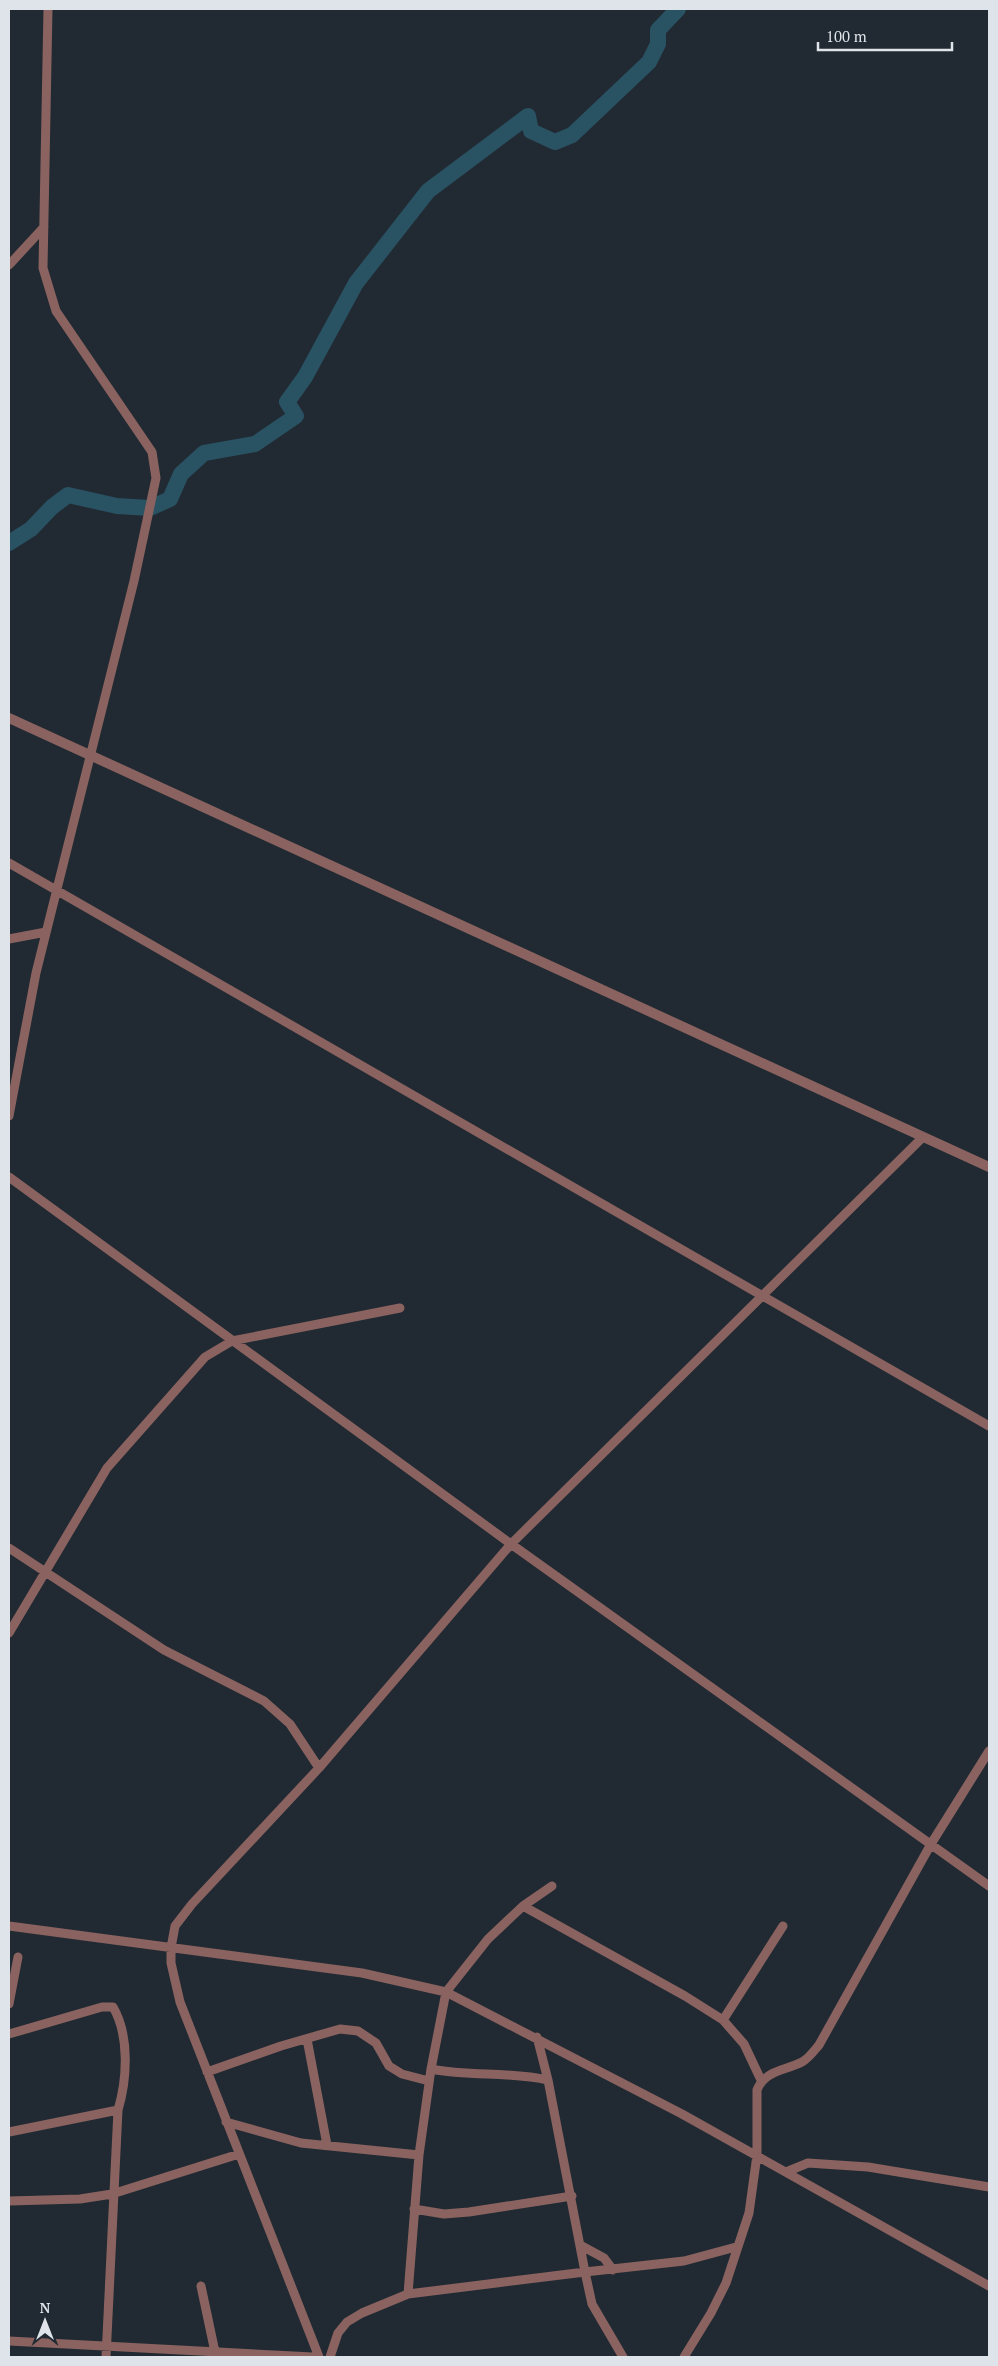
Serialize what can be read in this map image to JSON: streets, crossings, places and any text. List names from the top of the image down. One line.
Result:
{"scale_bar":"100 m","north":"top"}
